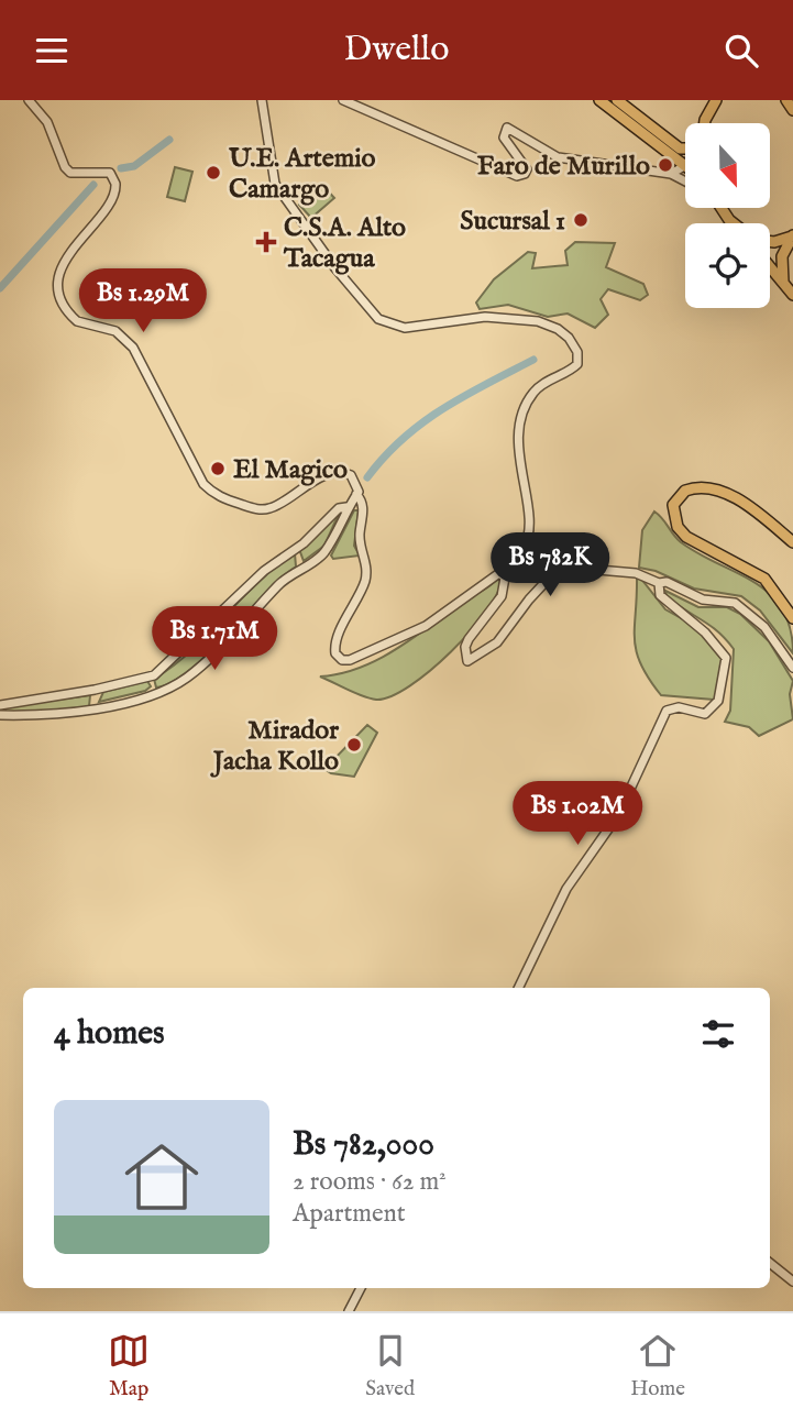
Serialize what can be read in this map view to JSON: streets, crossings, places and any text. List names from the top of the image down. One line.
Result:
{"places":{"other":["Faro de Murillo","U.E. Artemio Camargo","Sucursal 1","El Magico","Mirador Jacha Kollo"],"health":["C.S.A. Alto Tacagua"]},"north":"bottom","page":{"header":"Dwello","price":["Bs 1.29M","Bs 782K","Bs 1.71M","Bs 1.02M"],"heading":"4 homes","list":[{"name":"Bs 782,000","note":"2 rooms · 62 m² · Apartment"}],"tabs":["Map","Saved","Home"]}}
